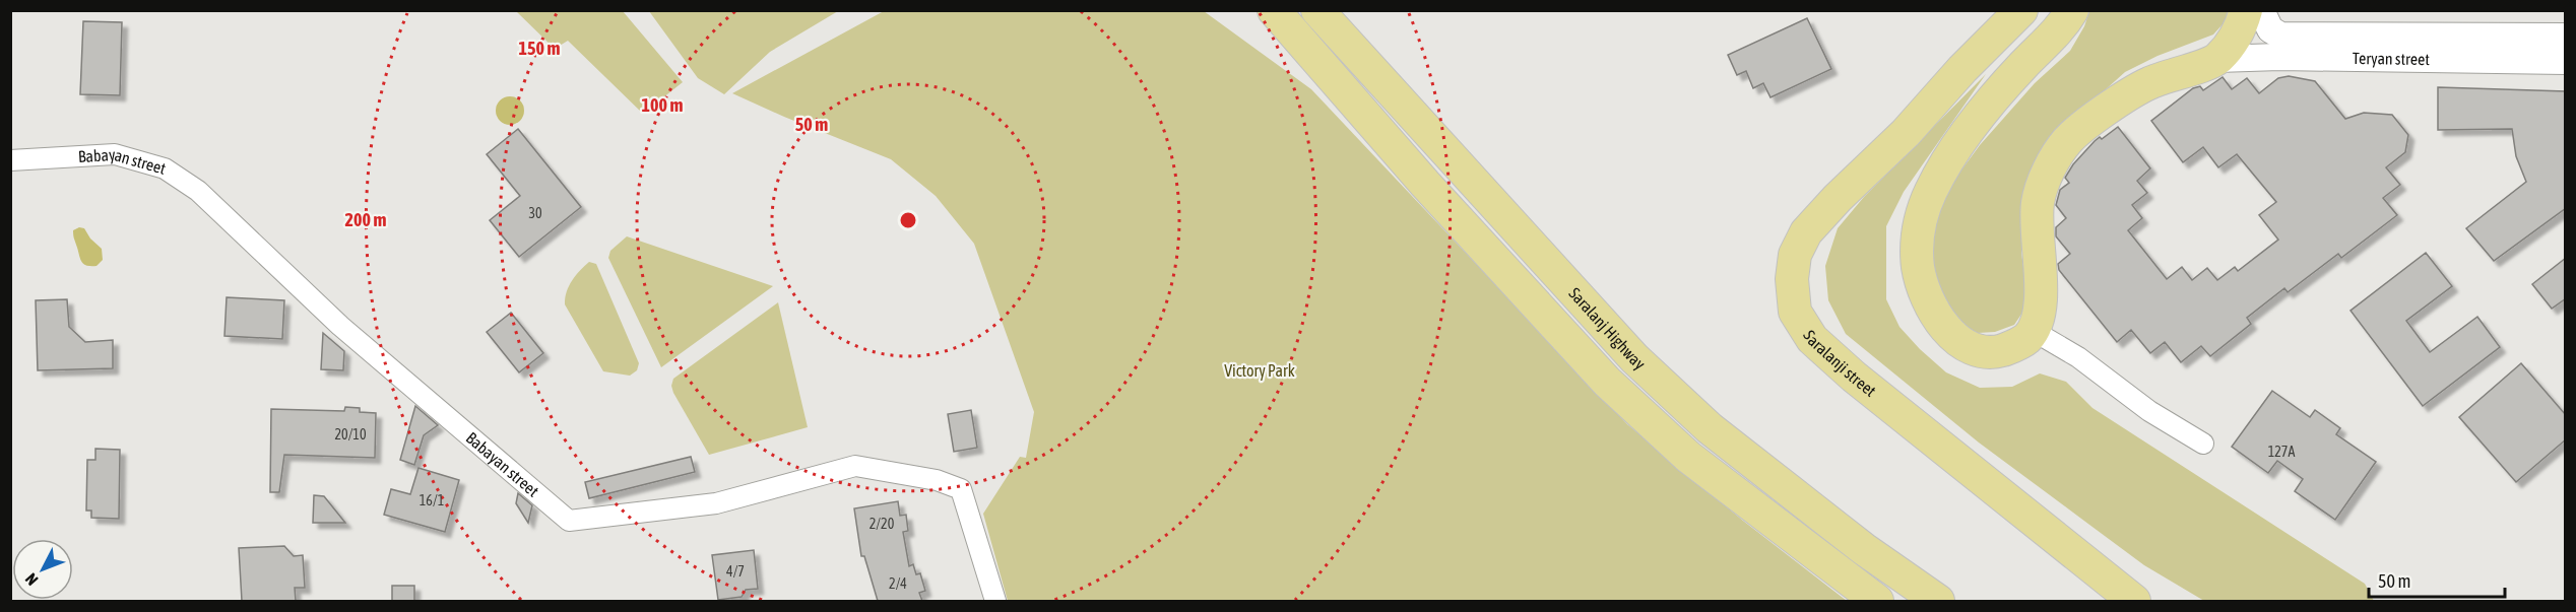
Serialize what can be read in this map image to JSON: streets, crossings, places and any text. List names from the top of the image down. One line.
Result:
{"streets":{"main road":["Saralanj Highway","Saralanji street"],"street":["Teryan street","Babayan street"]},"parks":["Victory Park"],"house_numbers":["30","20/10","127A","16/1","2/20","4/7","2/4"],"scale_bar":"50 m","north":"bottom left","rings":["150 m","100 m","50 m","200 m"]}
